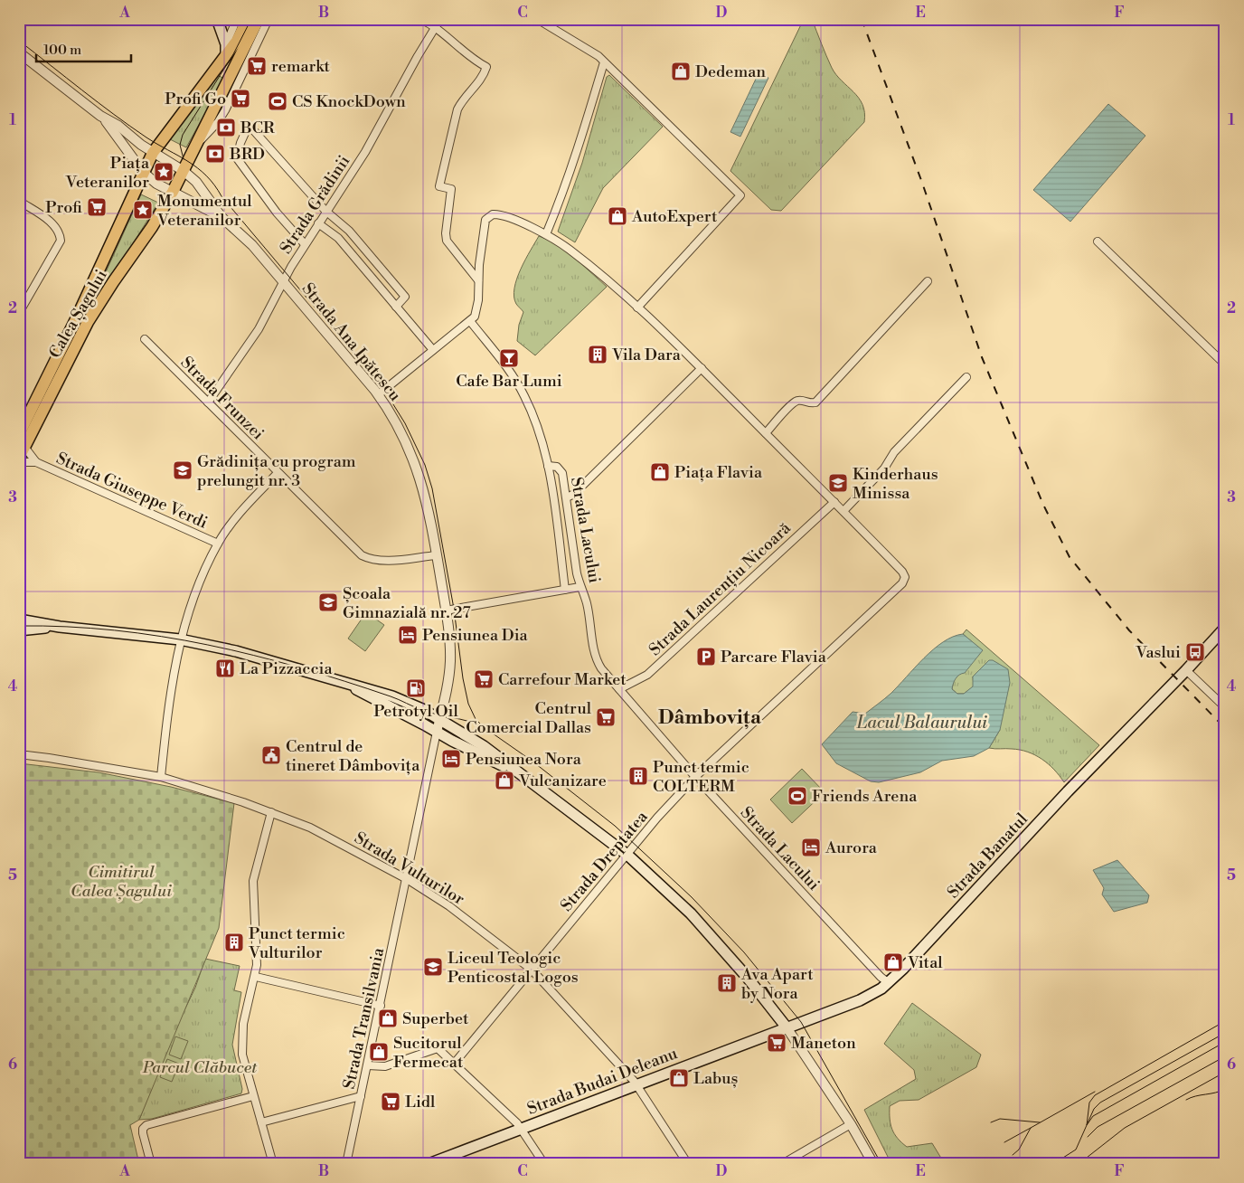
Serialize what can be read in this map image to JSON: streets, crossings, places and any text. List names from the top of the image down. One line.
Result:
{"streets":{"main road":["Calea Șagului","Strada Banatul","Strada Budai Deleanu"],"street":["Strada Grădinii","Strada Ana Ipătescu","Strada Frunzei","Strada Giuseppe Verdi","Strada Lacului","Strada Laurențiu Nicoară","Strada Dreptatea","Strada Vulturilor","Strada Transilvania"]},"crossings":[["Strada Grădinii","Strada Ana Ipătescu"],["Strada Grădinii","Strada Frunzei"],["Calea Șagului","Strada Ana Ipătescu"],["Calea Șagului","Strada Giuseppe Verdi"],["Strada Ana Ipătescu","Strada Frunzei"],["Strada Ana Ipătescu","Strada Vulturilor"],["Strada Ana Ipătescu","Strada Transilvania"],["Strada Lacului","Strada Laurențiu Nicoară"],["Strada Lacului","Strada Banatul"],["Strada Lacului","Strada Dreptatea"],["Strada Banatul","Strada Budai Deleanu"],["Strada Dreptatea","Strada Vulturilor"],["Strada Vulturilor","Strada Transilvania"],["Strada Vulturilor","Strada Budai Deleanu"]],"districts":["Dâmbovița"],"water":["Lacul Balaurului"],"parks":["Cimitirul Calea Șagului","Parcul Clăbucet"],"places":{"supermarket":["remarkt","Profi Go","Profi","Carrefour Market","Centrul Comercial Dallas","Maneton","Lidl"],"shop":["Dedeman","AutoExpert","Piața Flavia","Vulcanizare","Vital","Superbet","Sucitorul Fermecat","Labuș"],"sports":["CS KnockDown","Friends Arena"],"bank":["BCR","BRD"],"place":["Piața Veteranilor","Monumentul Veteranilor"],"building":["Vila Dara","Punct termic COLTERM","Punct termic Vulturilor","Ava Apart by Nora"],"bar":["Cafe Bar Lumi"],"school or university":["Grădinița cu program prelungit nr. 3","Kinderhaus Minissa","Școala Gimnazială nr. 27","Liceul Teologic Penticostal Logos"],"hotel":["Pensiunea Dia","Pensiunea Nora","Aurora"],"bus stop":["Vaslui"],"parking":["Parcare Flavia"],"restaurant":["La Pizzaccia"],"fuel station":["Petrotyl Oil"],"public building":["Centrul de tineret Dâmbovița"]},"scale_bar":"100 m","grid":{"columns":["A","B","C","D","E","F"],"rows":["1","2","3","4","5","6"]}}
